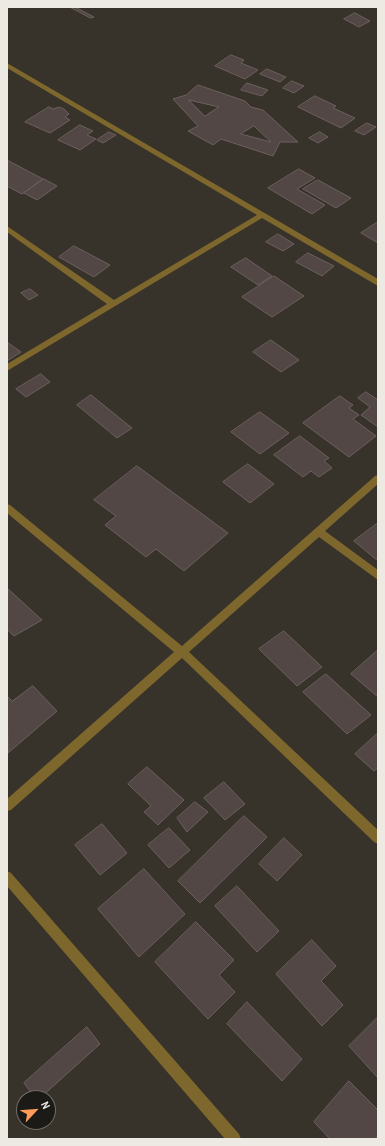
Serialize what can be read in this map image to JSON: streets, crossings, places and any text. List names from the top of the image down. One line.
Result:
{"north":"top right"}
